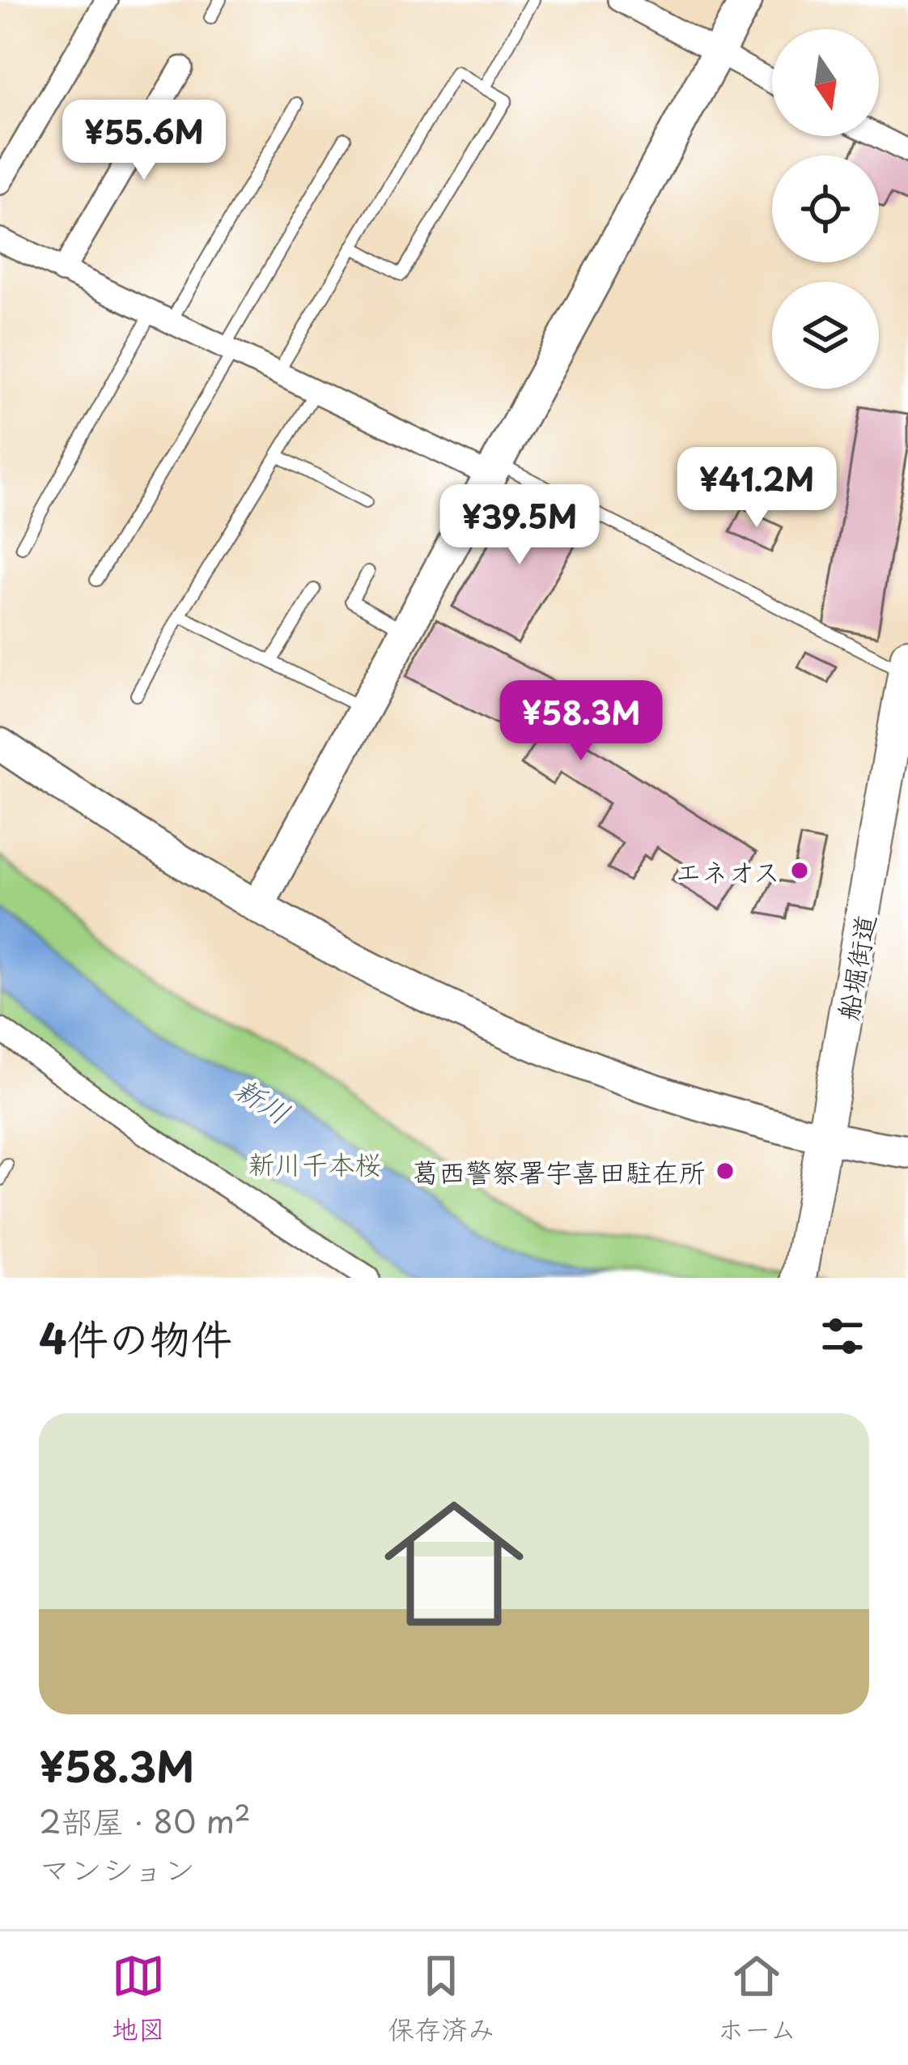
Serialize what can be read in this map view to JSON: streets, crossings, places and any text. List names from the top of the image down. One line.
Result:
{"streets":{"main road":["船堀街道"]},"water":["新川"],"parks":["新川千本桜"],"places":["エネオス","葛西警察署宇喜田駐在所"],"north":"bottom","page":{"price":["¥55.6M","¥41.2M","¥39.5M","¥58.3M"],"heading":"4件の物件","list":[{"name":"¥58.3M","note":"2部屋 · 80 m² · マンション"}],"tabs":["地図","保存済み","ホーム"]}}
